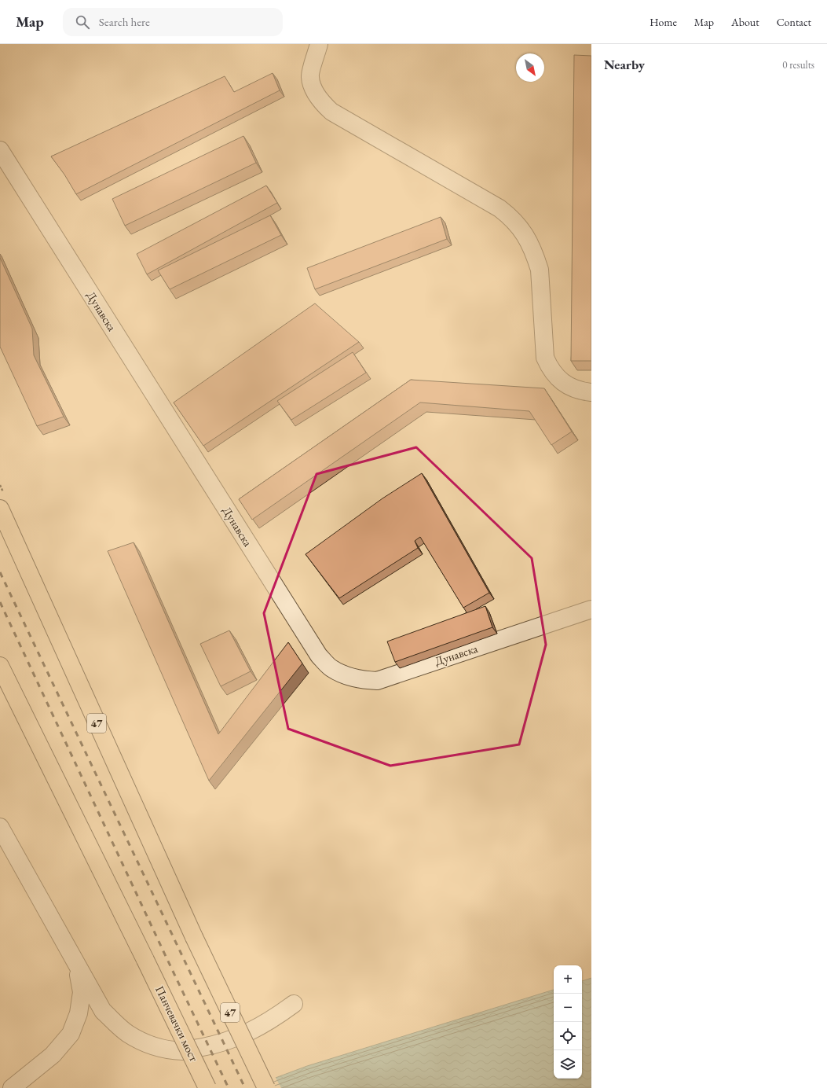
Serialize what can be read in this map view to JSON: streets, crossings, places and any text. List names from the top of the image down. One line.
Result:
{"streets":{"main road":["47","Панчевачки мост"],"lane":["Дунавска"]},"north":"bottom right","page":{"header":"Map","search":"Search here","nav":["Home","Map","About","Contact"],"heading":["Nearby","0 results"],"map_buttons":["+","−"]}}
